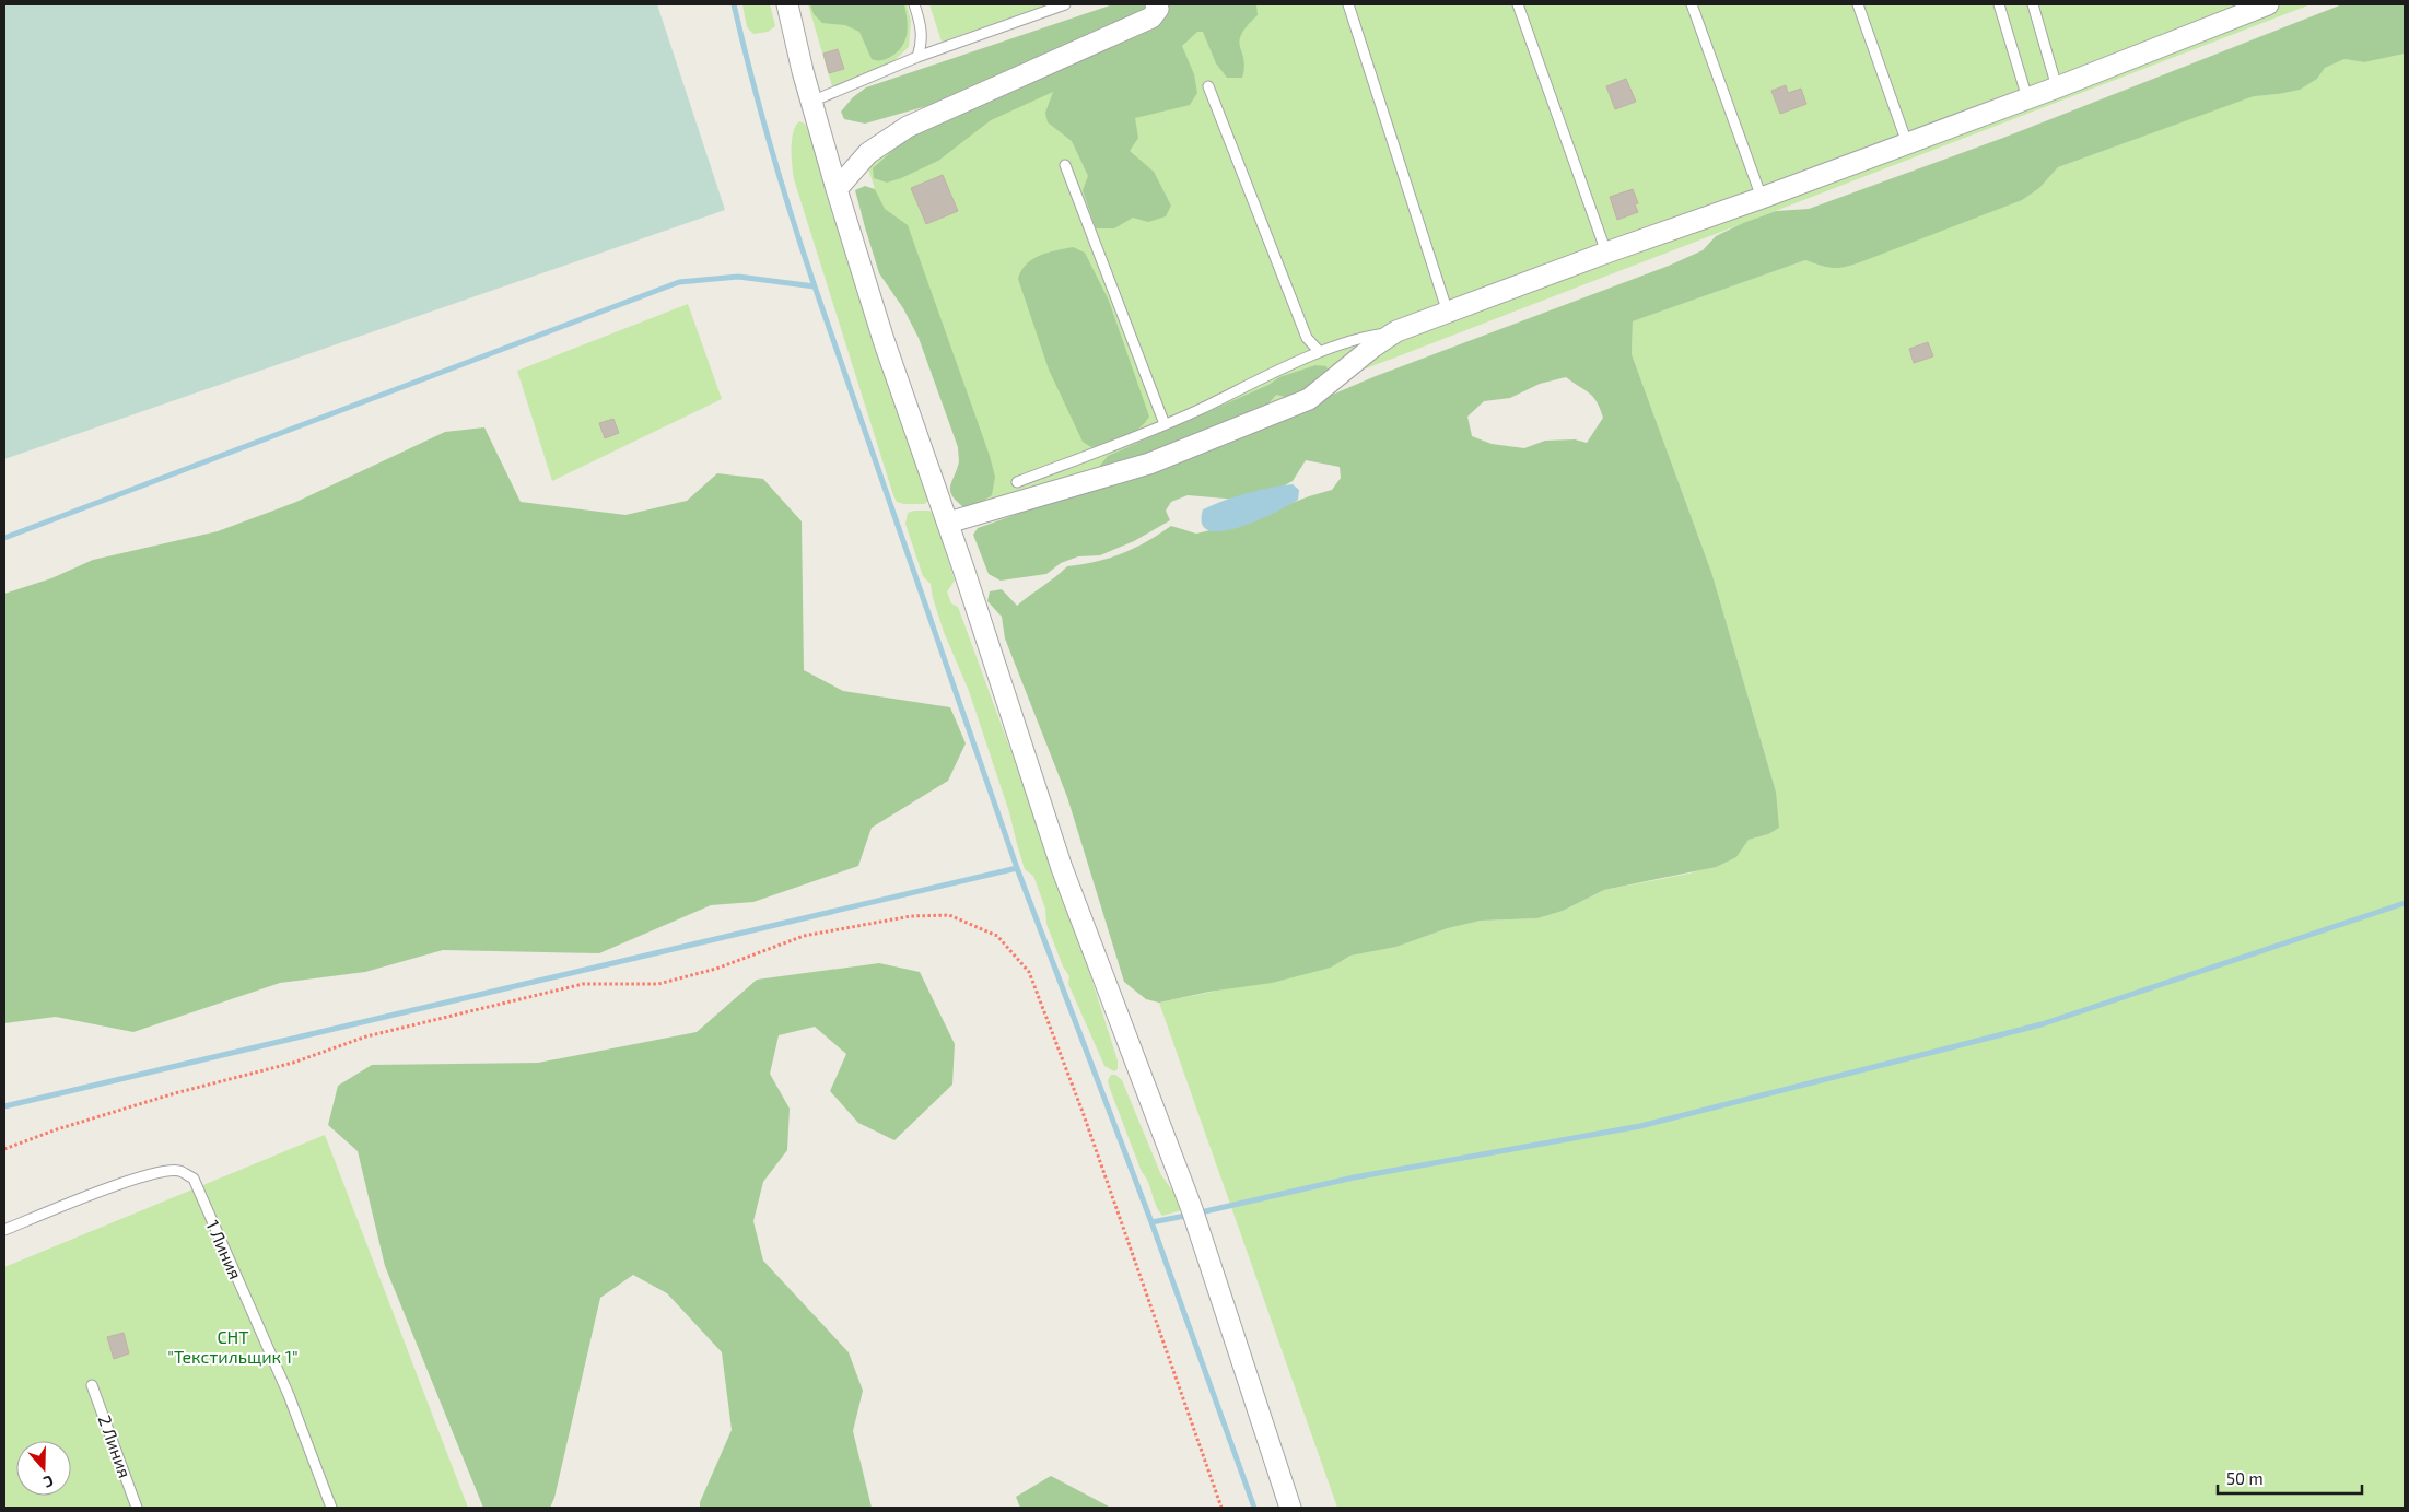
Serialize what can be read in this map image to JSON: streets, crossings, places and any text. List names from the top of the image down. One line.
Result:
{"streets":{"lane":["1 Линия","2 Линия"]},"parks":["СНТ \"Текстильщик 1\""],"scale_bar":"50 m","north":"bottom"}
